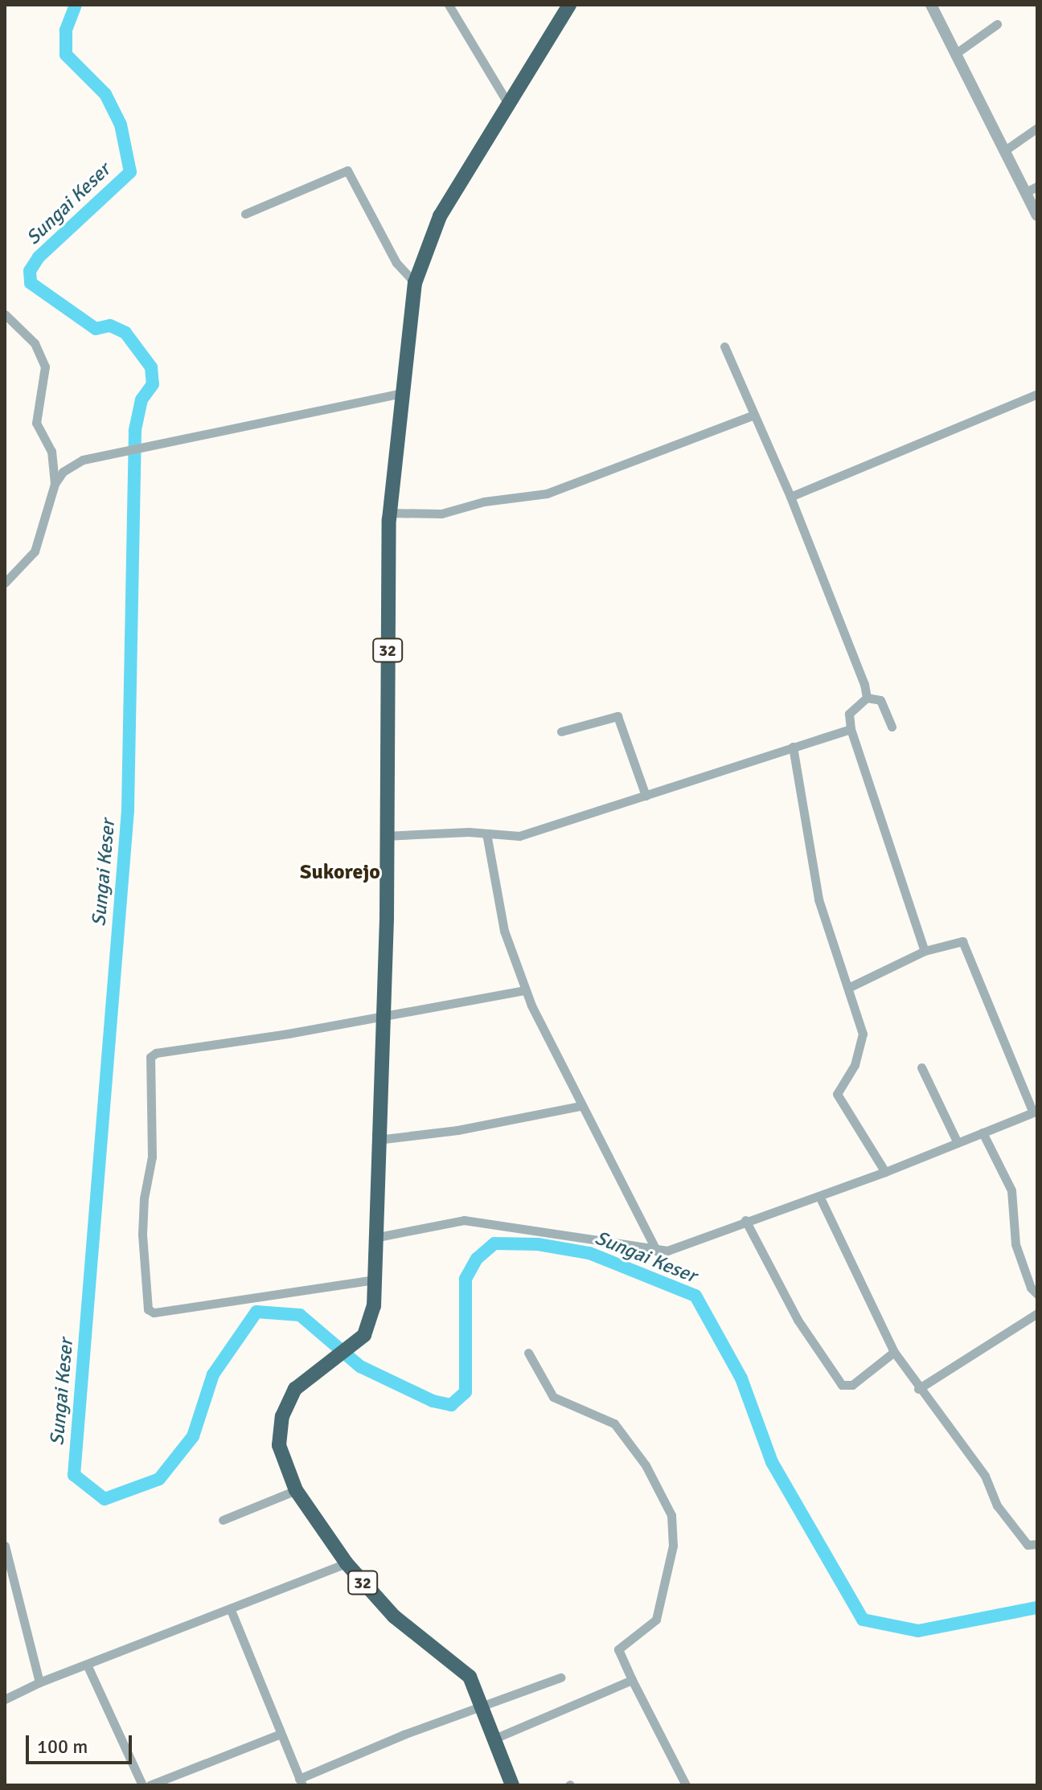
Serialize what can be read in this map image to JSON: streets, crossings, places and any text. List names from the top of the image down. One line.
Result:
{"streets":{"highway":["32"]},"districts":["Sukorejo"],"water":["Sungai Keser"],"scale_bar":"100 m"}
